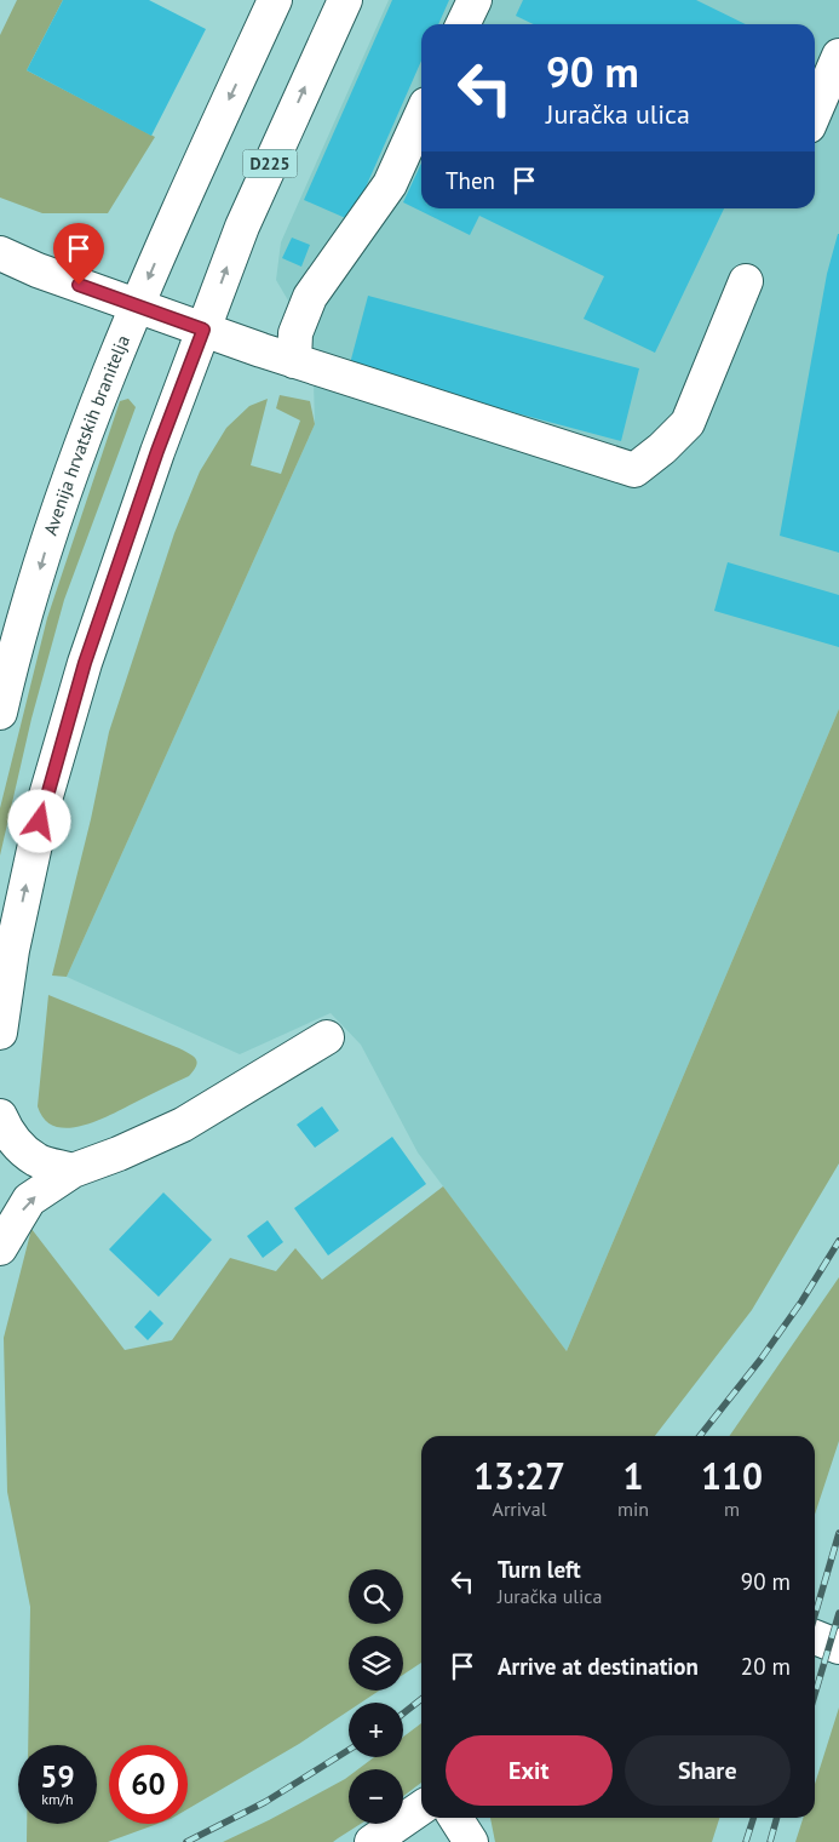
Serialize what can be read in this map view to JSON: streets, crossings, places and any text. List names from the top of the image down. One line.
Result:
{"streets":{"main road":["D225","Avenija hrvatskih branitelja"]},"page":{"turn":["90 m","Juračka ulica"],"then":"Then","eta":["13:27","Arrival","1","min","110","m"],"list":[{"name":"Turn left","note":"Juračka ulica","value":"90 m"},{"name":"Arrive at destination","value":"20 m"}],"map_buttons":["+","−"],"buttons":["Exit","Share"],"speed":"59 km/h","limit":"60"}}
